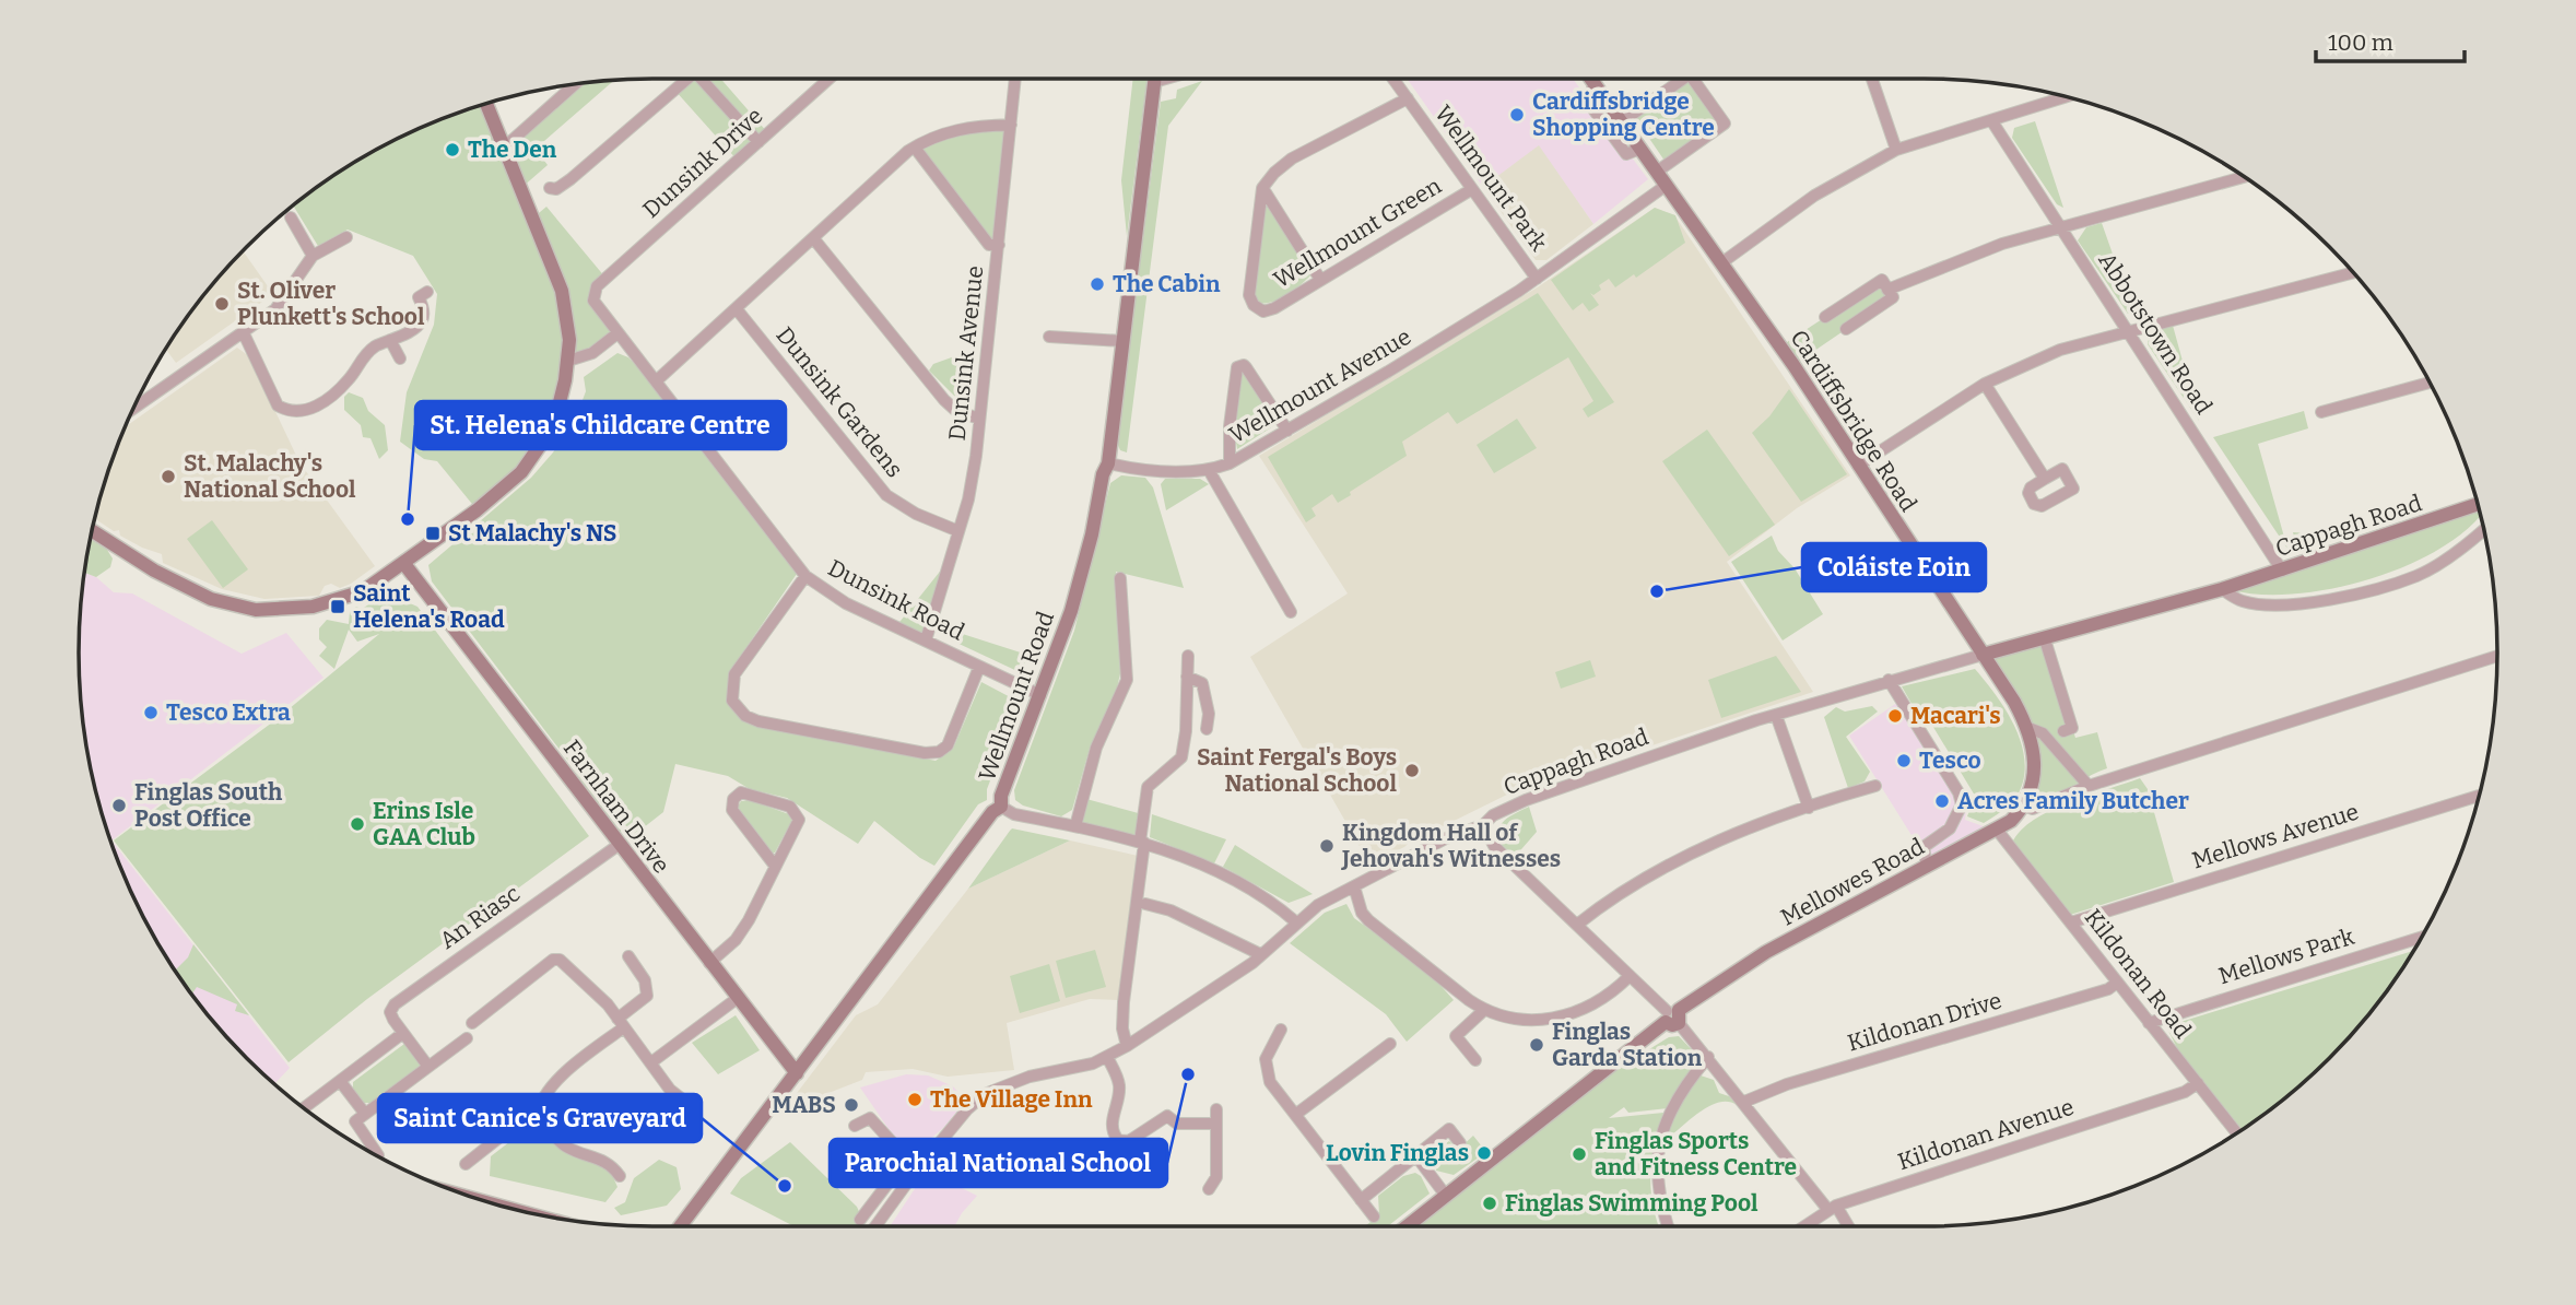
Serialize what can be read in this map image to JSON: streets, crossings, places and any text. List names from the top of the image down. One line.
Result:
{"streets":{"street":["Dunsink Drive","Wellmount Park","Wellmount Green","Abbotstown Road","Dunsink Avenue","Wellmount Avenue","Dunsink Gardens","Cardiffsbridge Road","Cappagh Road","Dunsink Road","Wellmount Road","Farnham Drive","Mellows Avenue","Mellowes Road","An Riasc","Mellows Park","Kildonan Road","Kildonan Drive","Kildonan Avenue"]},"crossings":[["Dunsink Drive","Dunsink Road"],["Wellmount Park","Wellmount Green"],["Wellmount Park","Wellmount Avenue"],["Abbotstown Road","Cappagh Road"],["Dunsink Avenue","Dunsink Gardens"],["Dunsink Avenue","Dunsink Road"],["Wellmount Avenue","Cardiffsbridge Road"],["Wellmount Avenue","Wellmount Road"],["Cardiffsbridge Road","Cappagh Road"],["Cardiffsbridge Road","Mellowes Road"],["Dunsink Road","Wellmount Road"],["Wellmount Road","Farnham Drive"],["Farnham Drive","An Riasc"],["Mellows Avenue","Kildonan Road"],["Mellowes Road","Kildonan Road"],["Mellows Park","Kildonan Road"],["Kildonan Road","Kildonan Drive"],["Kildonan Road","Kildonan Avenue"]],"places":{"other":["Cardiffsbridge Shopping Centre","The Den","The Cabin","St. Oliver Plunkett's School","St. Malachy's National School","St. Helena's Childcare Centre","Coláiste Eoin","Tesco Extra","Macari's","Tesco","Saint Fergal's Boys National School","Acres Family Butcher","Finglas South Post Office","Erins Isle GAA Club","Kingdom Hall of Jehovah's Witnesses","Finglas Garda Station","Parochial National School","The Village Inn","MABS","Lovin Finglas","Finglas Sports and Fitness Centre","Saint Canice's Graveyard","Finglas Swimming Pool"],"transit":["St Malachy's NS","Saint Helena's Road"]},"scale_bar":"100 m"}
